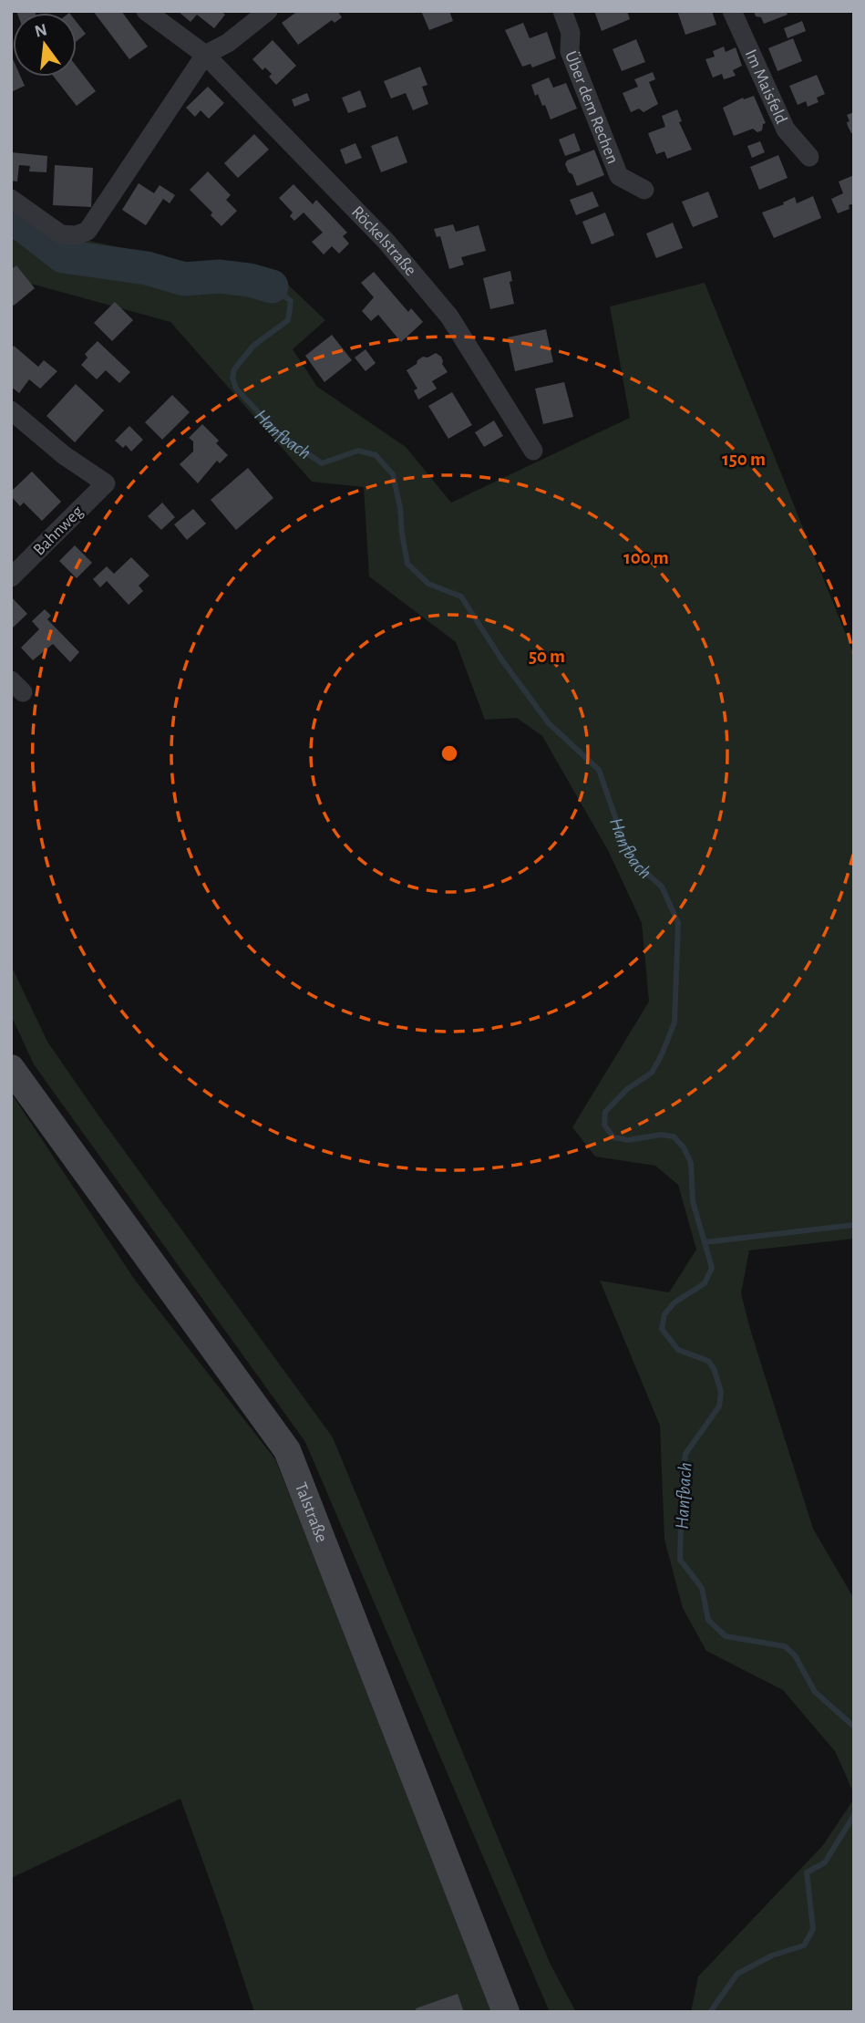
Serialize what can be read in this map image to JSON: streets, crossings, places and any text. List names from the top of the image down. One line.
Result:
{"streets":{"main road":["Talstraße"],"street":["Im Maisfeld","Über dem Rechen","Röckelstraße","Bahnweg"]},"water":["Hanfbach"],"north":"top","rings":["150 m","100 m","50 m"]}
